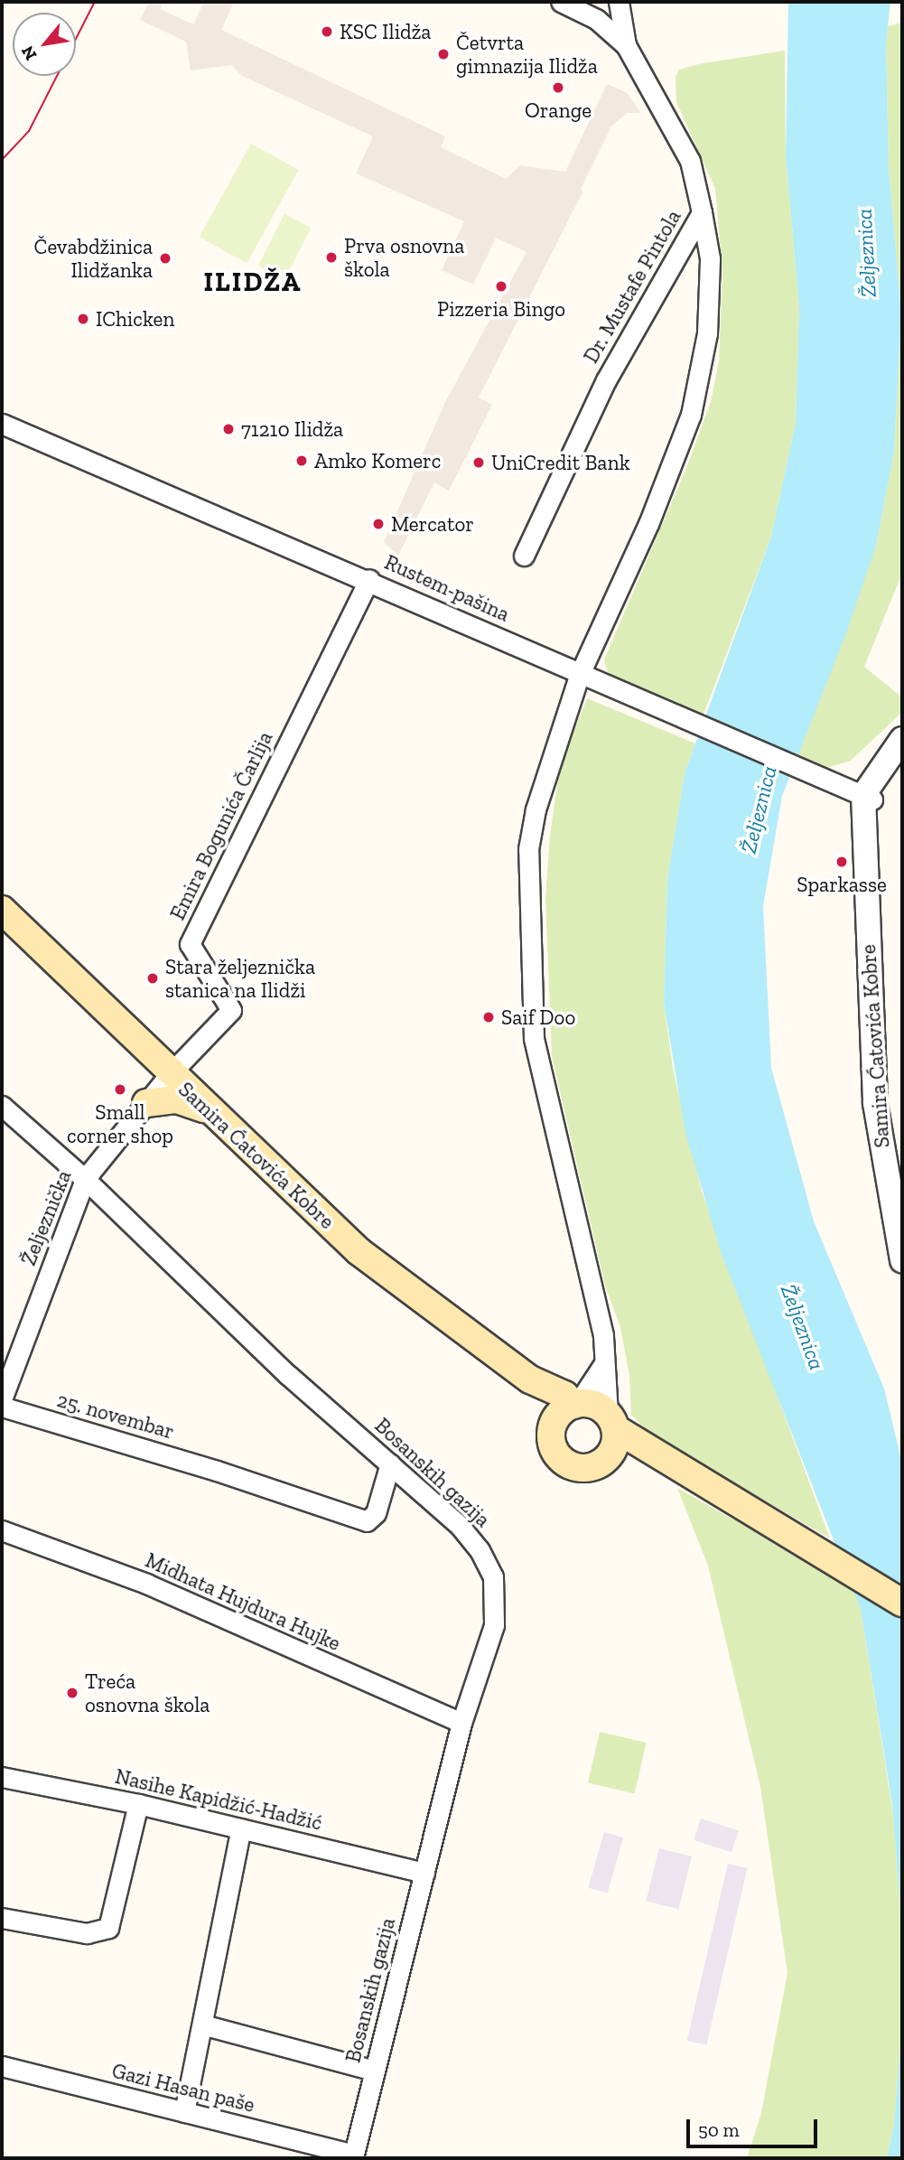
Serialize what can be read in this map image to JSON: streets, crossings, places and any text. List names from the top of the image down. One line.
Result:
{"streets":{"main road":["Samira Ćatovića Kobre"],"street":["Dr. Mustafe Pintola","Rustem-pašina","Emira Bogunića Čarlija","Željeznička","25. novembar","Bosanskih gazija","Midhata Hujdura Hujke","Nasihe Kapidžić-Hadžić","Gazi Hasan paše"]},"crossings":[["Rustem-pašina","Emira Bogunića Čarlija"],["Rustem-pašina","Samira Ćatovića Kobre"],["Emira Bogunića Čarlija","Samira Ćatovića Kobre"],["Emira Bogunića Čarlija","Željeznička"],["Samira Ćatovića Kobre","Željeznička"],["Željeznička","Bosanskih gazija"],["25. novembar","Bosanskih gazija"],["Bosanskih gazija","Midhata Hujdura Hujke"],["Bosanskih gazija","Nasihe Kapidžić-Hadžić"],["Bosanskih gazija","Gazi Hasan paše"]],"districts":["ILIDŽA"],"water":["Željeznica"],"places":["KSC Ilidža","Četvrta gimnazija Ilidža","Orange","Prva osnovna škola","Čevabdžinica Ilidžanka","Pizzeria Bingo","IChicken","71210 Ilidža","Amko Komerc","UniCredit Bank","Mercator","Sparkasse","Stara željeznička stanica na Ilidži","Saif Doo","Small corner shop","Treća osnovna škola"],"scale_bar":"50 m","north":"bottom left"}
